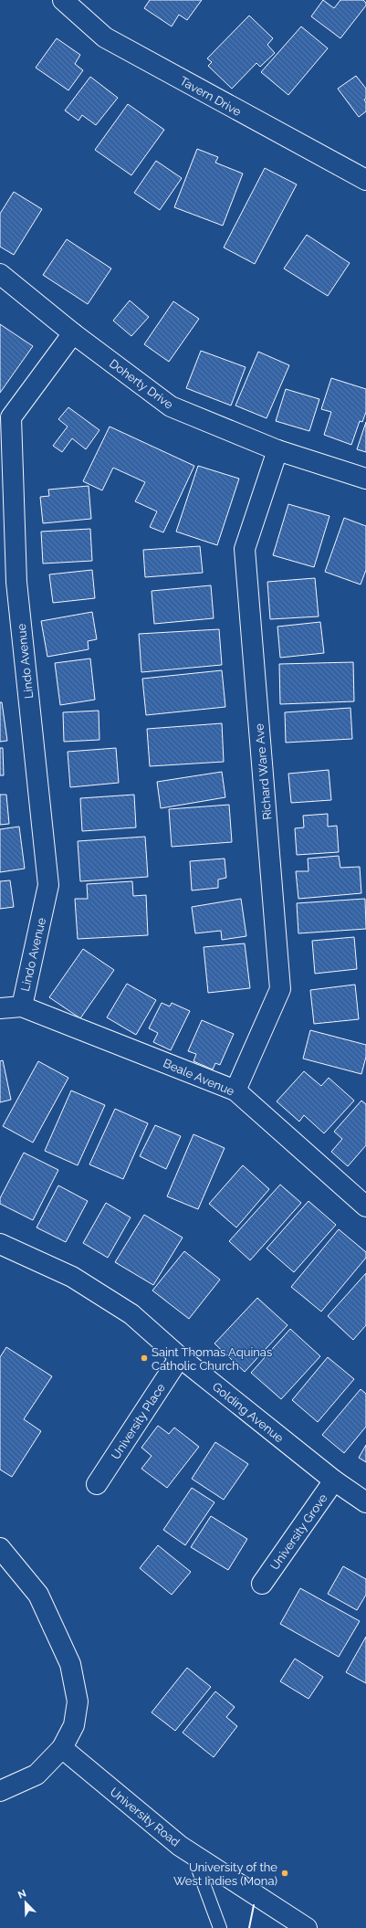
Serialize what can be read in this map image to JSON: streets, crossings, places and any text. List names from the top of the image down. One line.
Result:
{"streets":{"street":["Tavern Drive","Doherty Drive","Lindo Avenue","Richard Ware Ave","Beale Avenue","Golding Avenue","University Place","University Grove","University Road"]},"crossings":[["Doherty Drive","Lindo Avenue"],["Doherty Drive","Richard Ware Ave"],["Lindo Avenue","Beale Avenue"],["Richard Ware Ave","Beale Avenue"],["Golding Avenue","University Place"],["Golding Avenue","University Grove"]],"places":["Saint Thomas Aquinas Catholic Church","University of the West Indies (Mona)"],"north":"top left"}
